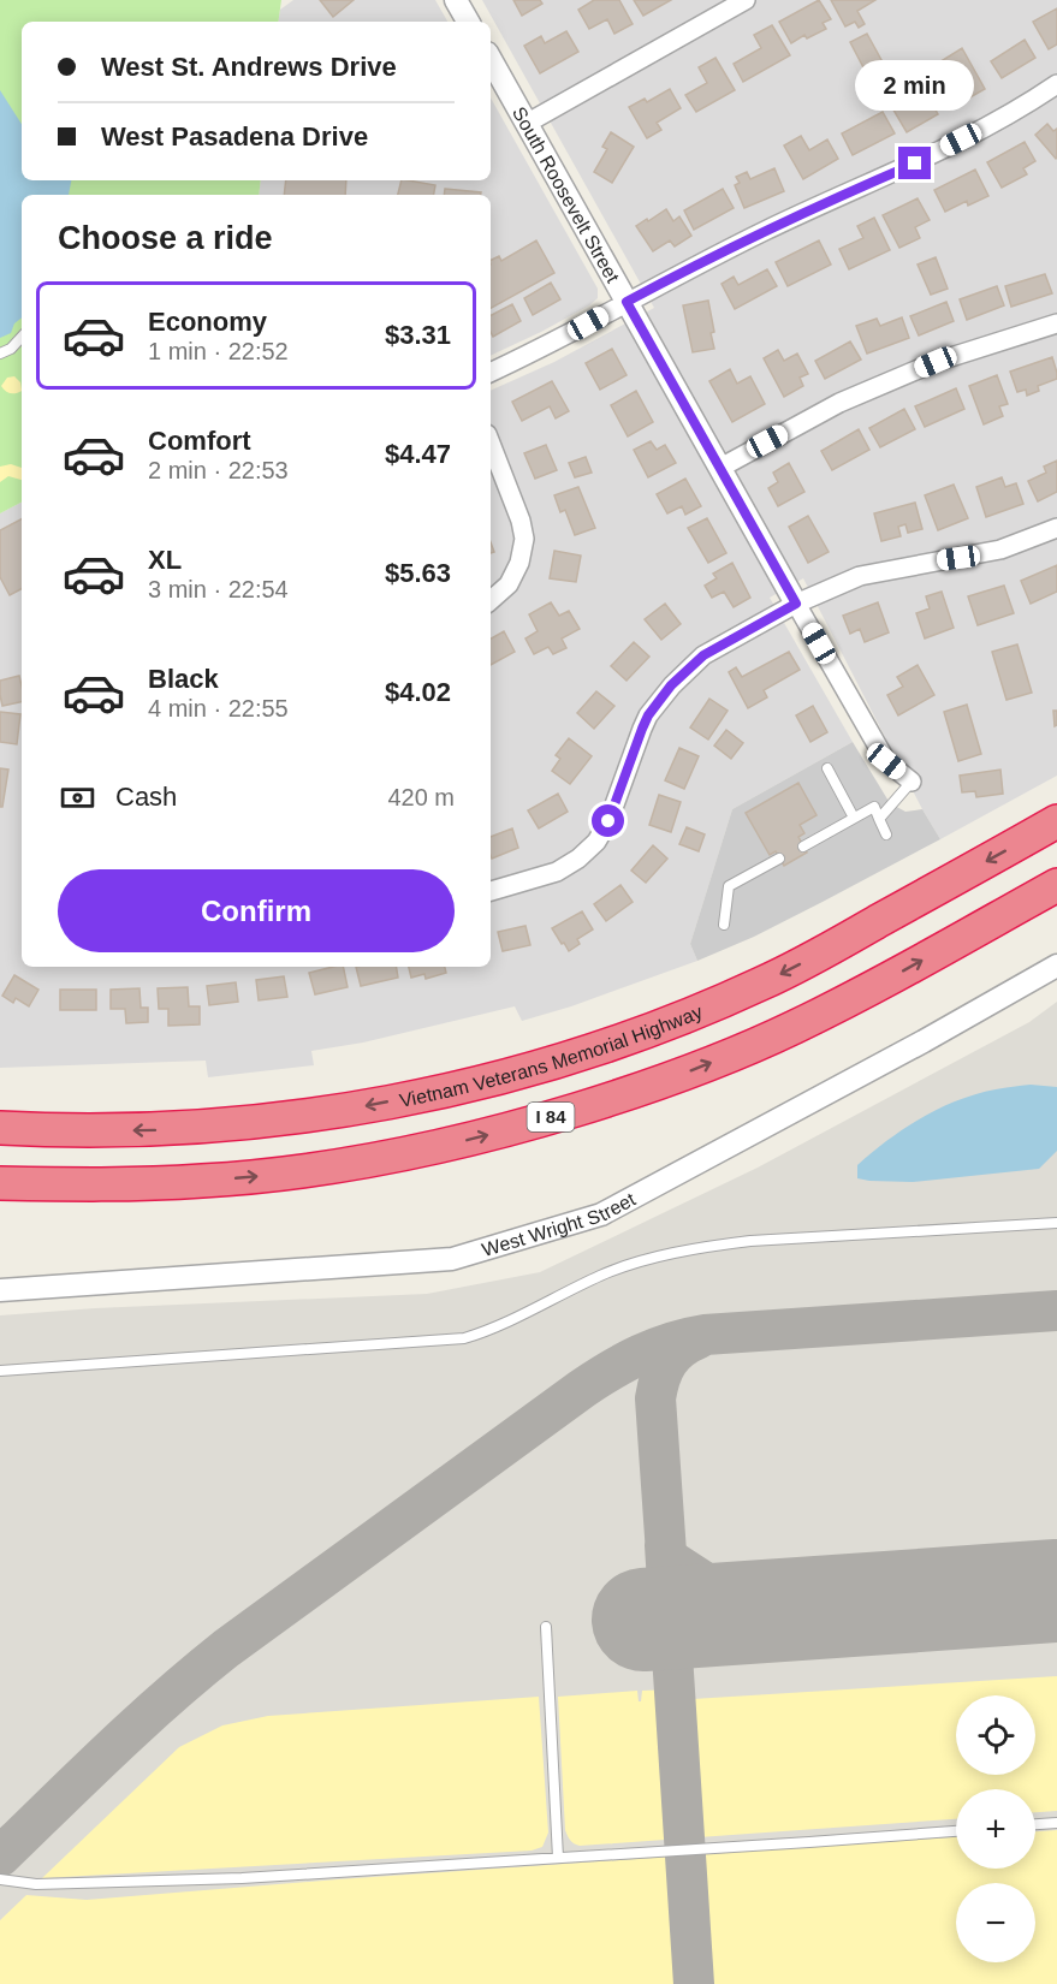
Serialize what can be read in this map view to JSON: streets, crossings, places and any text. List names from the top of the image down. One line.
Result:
{"streets":{"highway":["Vietnam Veterans Memorial Highway","I 84"],"street":["South Roosevelt Street","West Wright Street"]},"page":{"banner":["West St. Andrews Drive","West Pasadena Drive"],"bubble":"2 min","heading":"Choose a ride","list":[{"name":"Economy","note":"1 min · 22:52","value":"$3.31"},{"name":"Comfort","note":"2 min · 22:53","value":"$4.47"},{"name":"XL","note":"3 min · 22:54","value":"$5.63"},{"name":"Black","note":"4 min · 22:55","value":"$4.02"}],"pay":["Cash","420 m"],"buttons":"Confirm","map_buttons":["+","−"]}}
